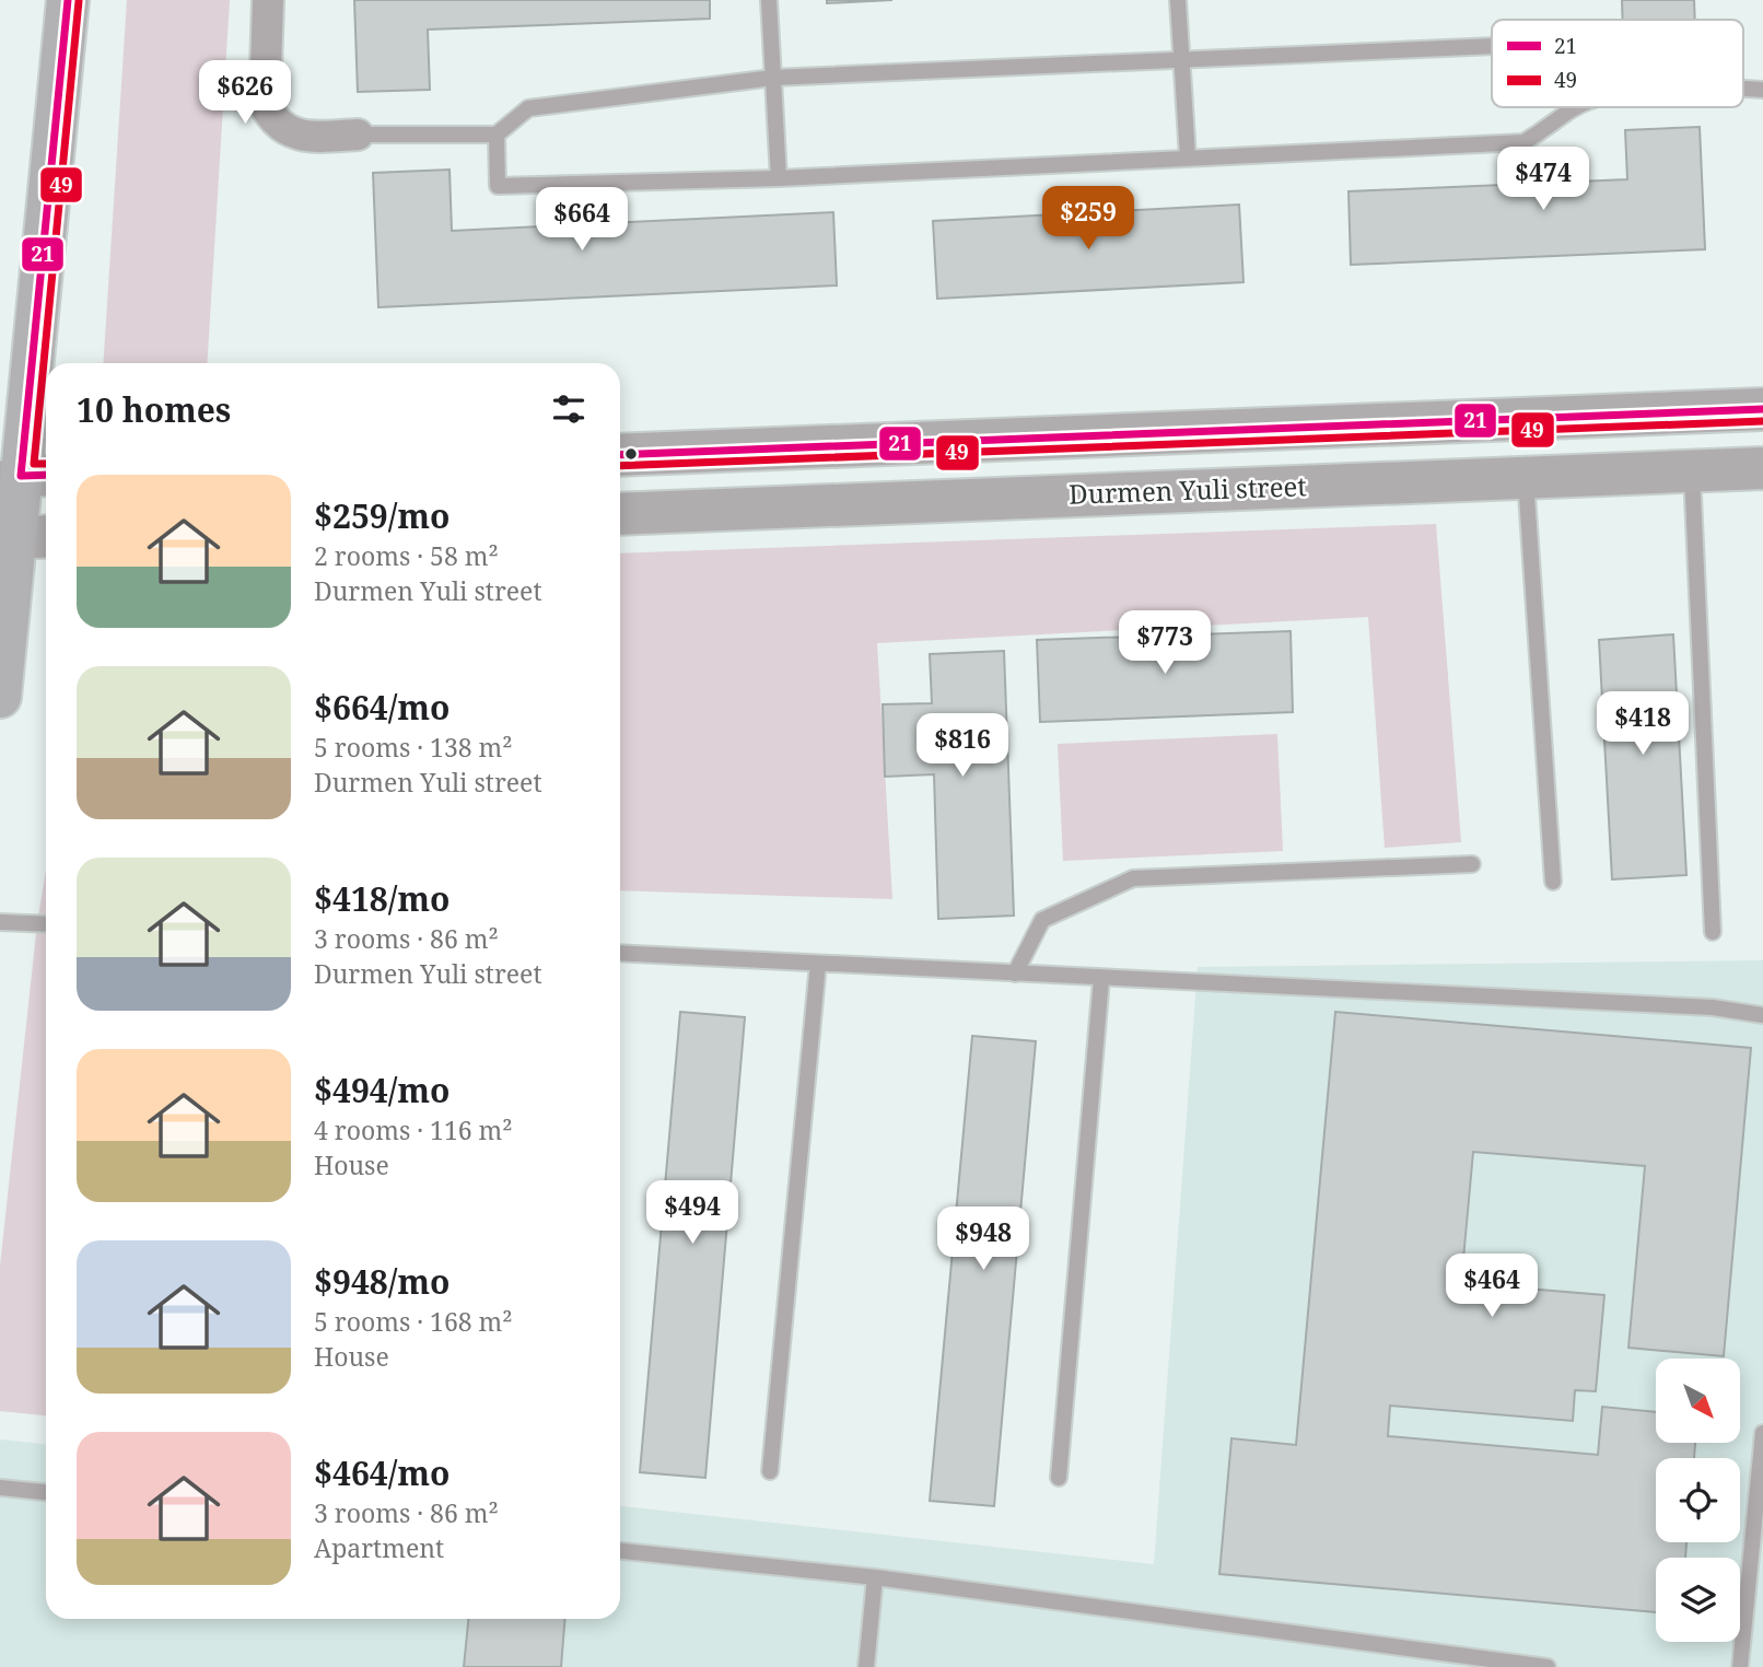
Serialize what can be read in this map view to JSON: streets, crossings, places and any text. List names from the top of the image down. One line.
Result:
{"streets":{"main road":["Durmen Yuli street"]},"lines":["transit line 21","transit line 49"],"legend":["21","49"],"north":"bottom right","page":{"price":["$626","$474","$259","$664","$773","$418","$816","$494","$948","$464"],"heading":"10 homes","list":[{"name":"$259/mo","note":"2 rooms · 58 m² · Durmen Yuli street"},{"name":"$664/mo","note":"5 rooms · 138 m² · Durmen Yuli street"},{"name":"$418/mo","note":"3 rooms · 86 m² · Durmen Yuli street"},{"name":"$494/mo","note":"4 rooms · 116 m² · House"},{"name":"$948/mo","note":"5 rooms · 168 m² · House"},{"name":"$464/mo","note":"3 rooms · 86 m² · Apartment"}]}}
